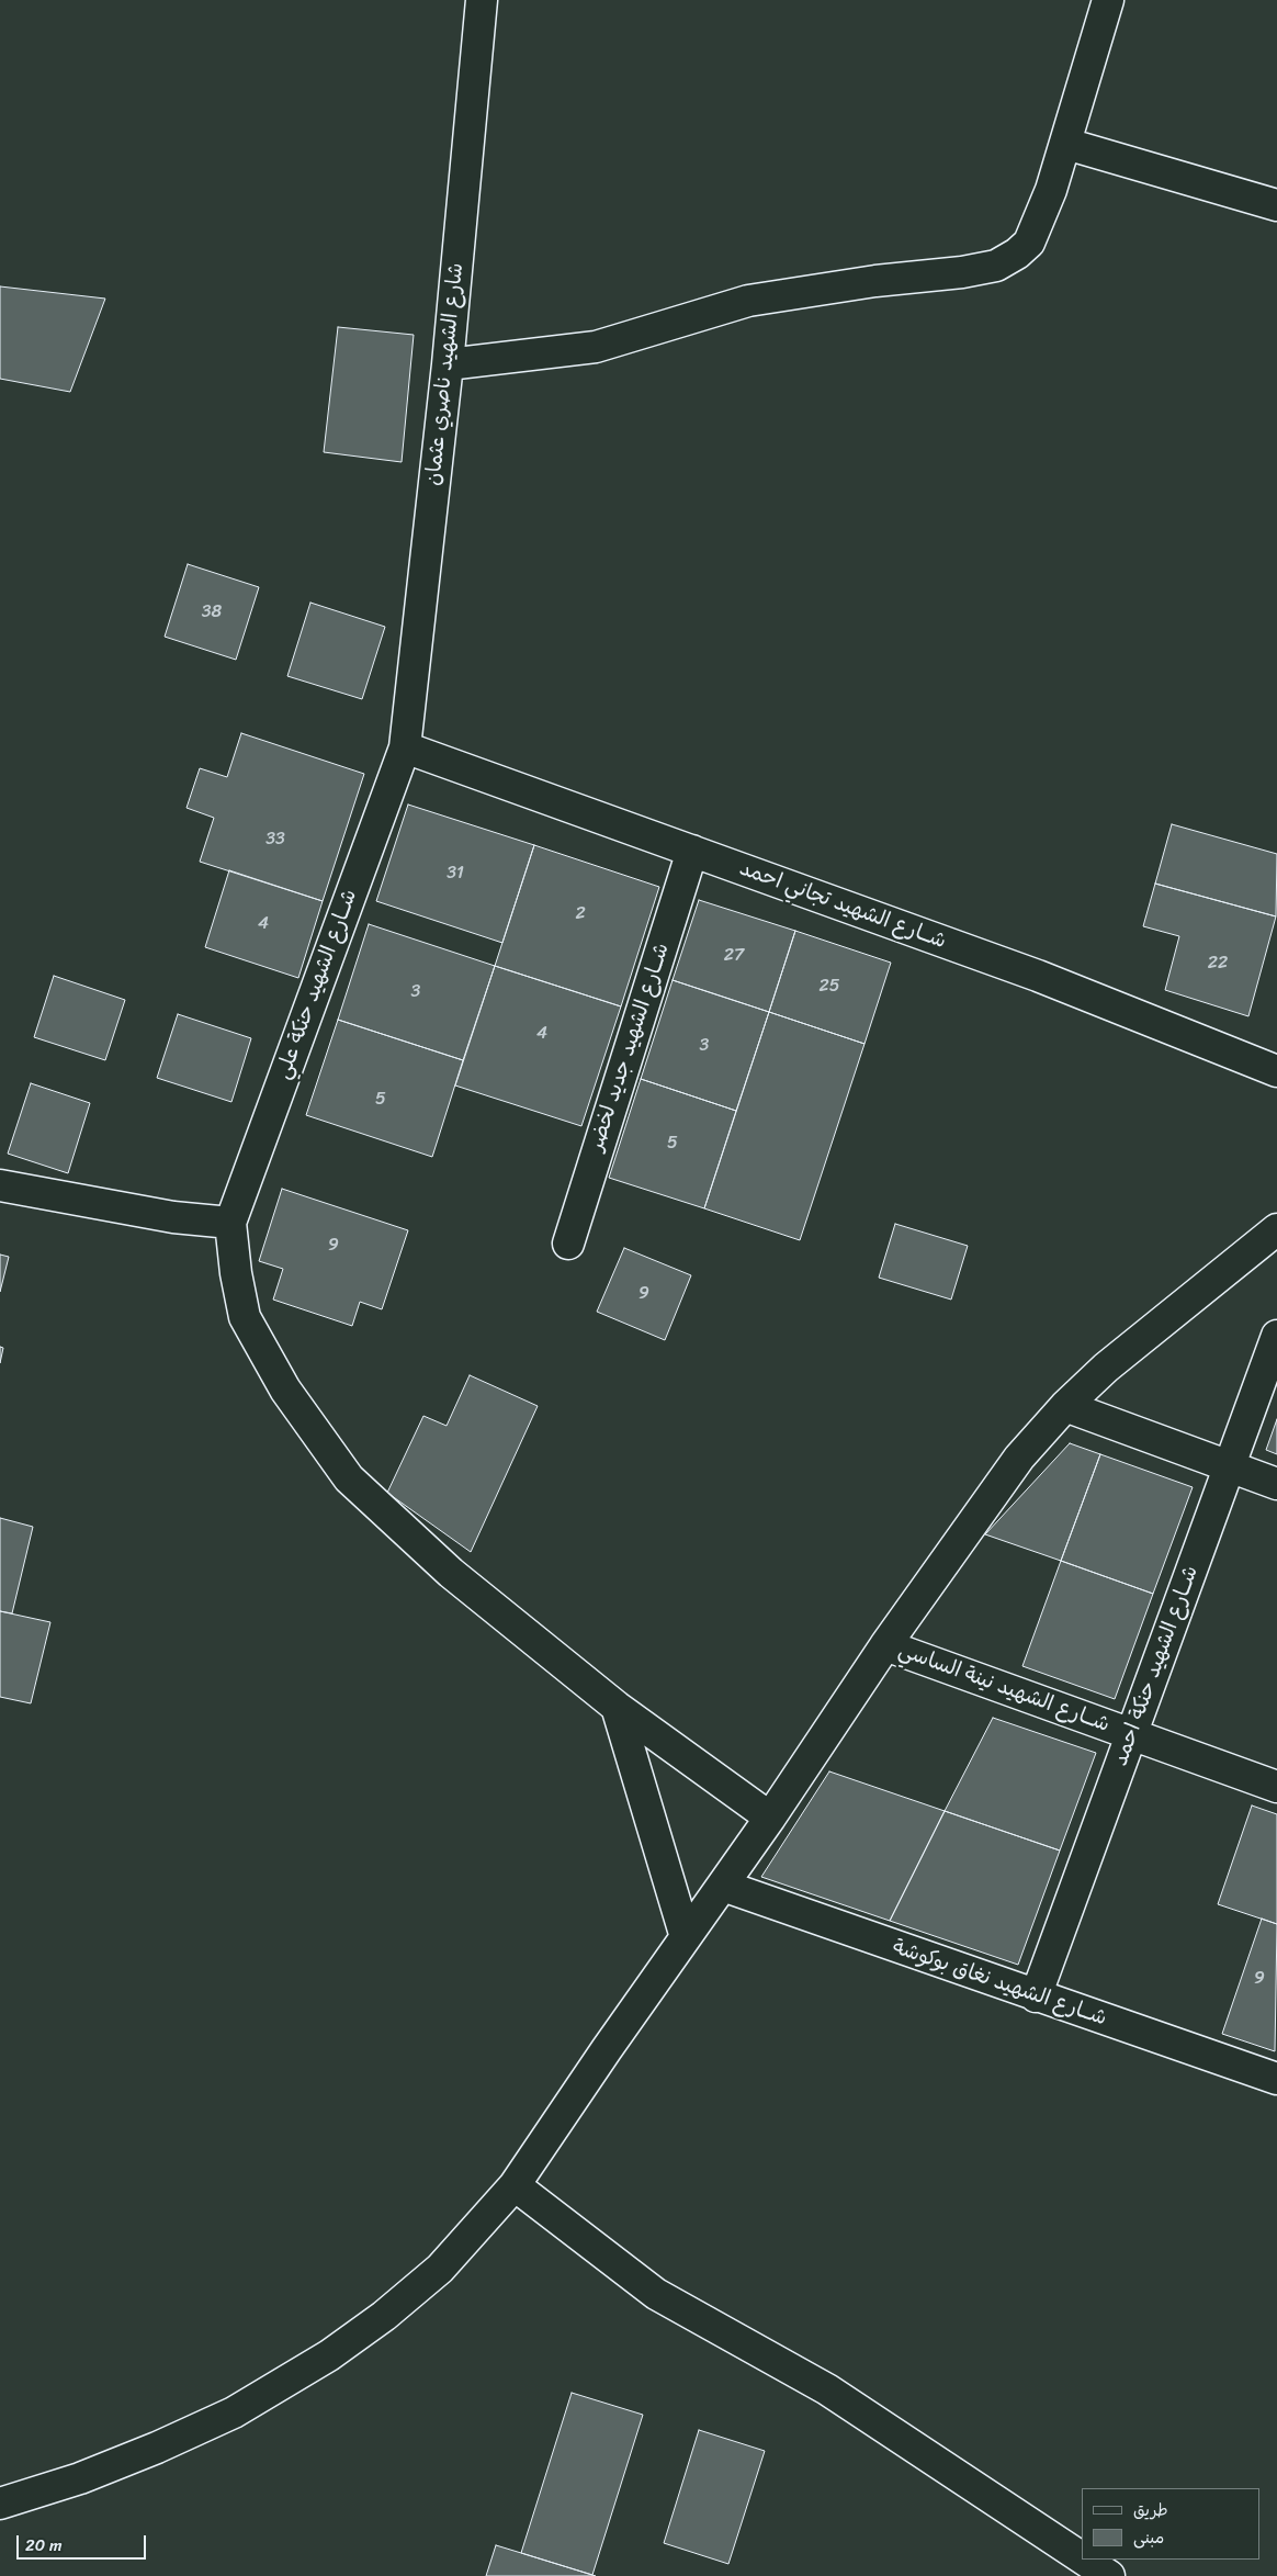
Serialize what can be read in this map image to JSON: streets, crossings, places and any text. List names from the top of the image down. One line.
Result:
{"streets":{"street":["شارع الشهيد ناصري عثمان","شــارع الشهيد تجاني احمد","شــارع الشهيد حنكة علي","شــارع الشهيد جديد لخضر","شــارع الشهيد حنكة احمد","شــارع الشهيد نينة الساسي","شــارع الشهيد نغاق بوكوشة"]},"crossings":[["شارع الشهيد ناصري عثمان","شــارع الشهيد تجاني احمد"],["شارع الشهيد ناصري عثمان","شــارع الشهيد حنكة علي"],["شــارع الشهيد تجاني احمد","شــارع الشهيد حنكة علي"],["شــارع الشهيد تجاني احمد","شــارع الشهيد جديد لخضر"],["شــارع الشهيد حنكة احمد","شــارع الشهيد نينة الساسي"],["شــارع الشهيد حنكة احمد","شــارع الشهيد نغاق بوكوشة"]],"house_numbers":["38","33","31","2","4","27","22","25","3","4","3","5","5","9","9","9"],"legend":["طريق","مبنى"],"scale_bar":"20 m"}
